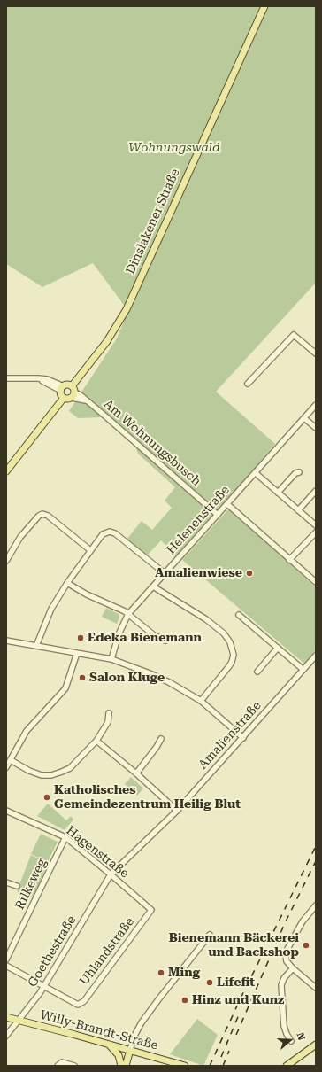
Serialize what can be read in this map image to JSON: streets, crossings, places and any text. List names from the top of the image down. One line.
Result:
{"streets":{"main road":["Dinslakener Straße","Willy-Brandt-Straße"],"street":["Am Wohnungsbusch","Helenenstraße","Amalienstraße","Hagenstraße","Rilkeweg","Goethestraße","Uhlandstraße"]},"crossings":[["Dinslakener Straße","Am Wohnungsbusch"],["Am Wohnungsbusch","Helenenstraße"],["Amalienstraße","Hagenstraße"],["Amalienstraße","Goethestraße"],["Hagenstraße","Rilkeweg"],["Hagenstraße","Goethestraße"],["Hagenstraße","Uhlandstraße"],["Goethestraße","Uhlandstraße"],["Goethestraße","Willy-Brandt-Straße"]],"parks":["Wohnungswald"],"places":["Amalienwiese","Edeka Bienemann","Salon Kluge","Katholisches Gemeindezentrum Heilig Blut","Bienemann Bäckerei und Backshop","Ming","Lifefit","Hinz und Kunz"],"north":"right"}
